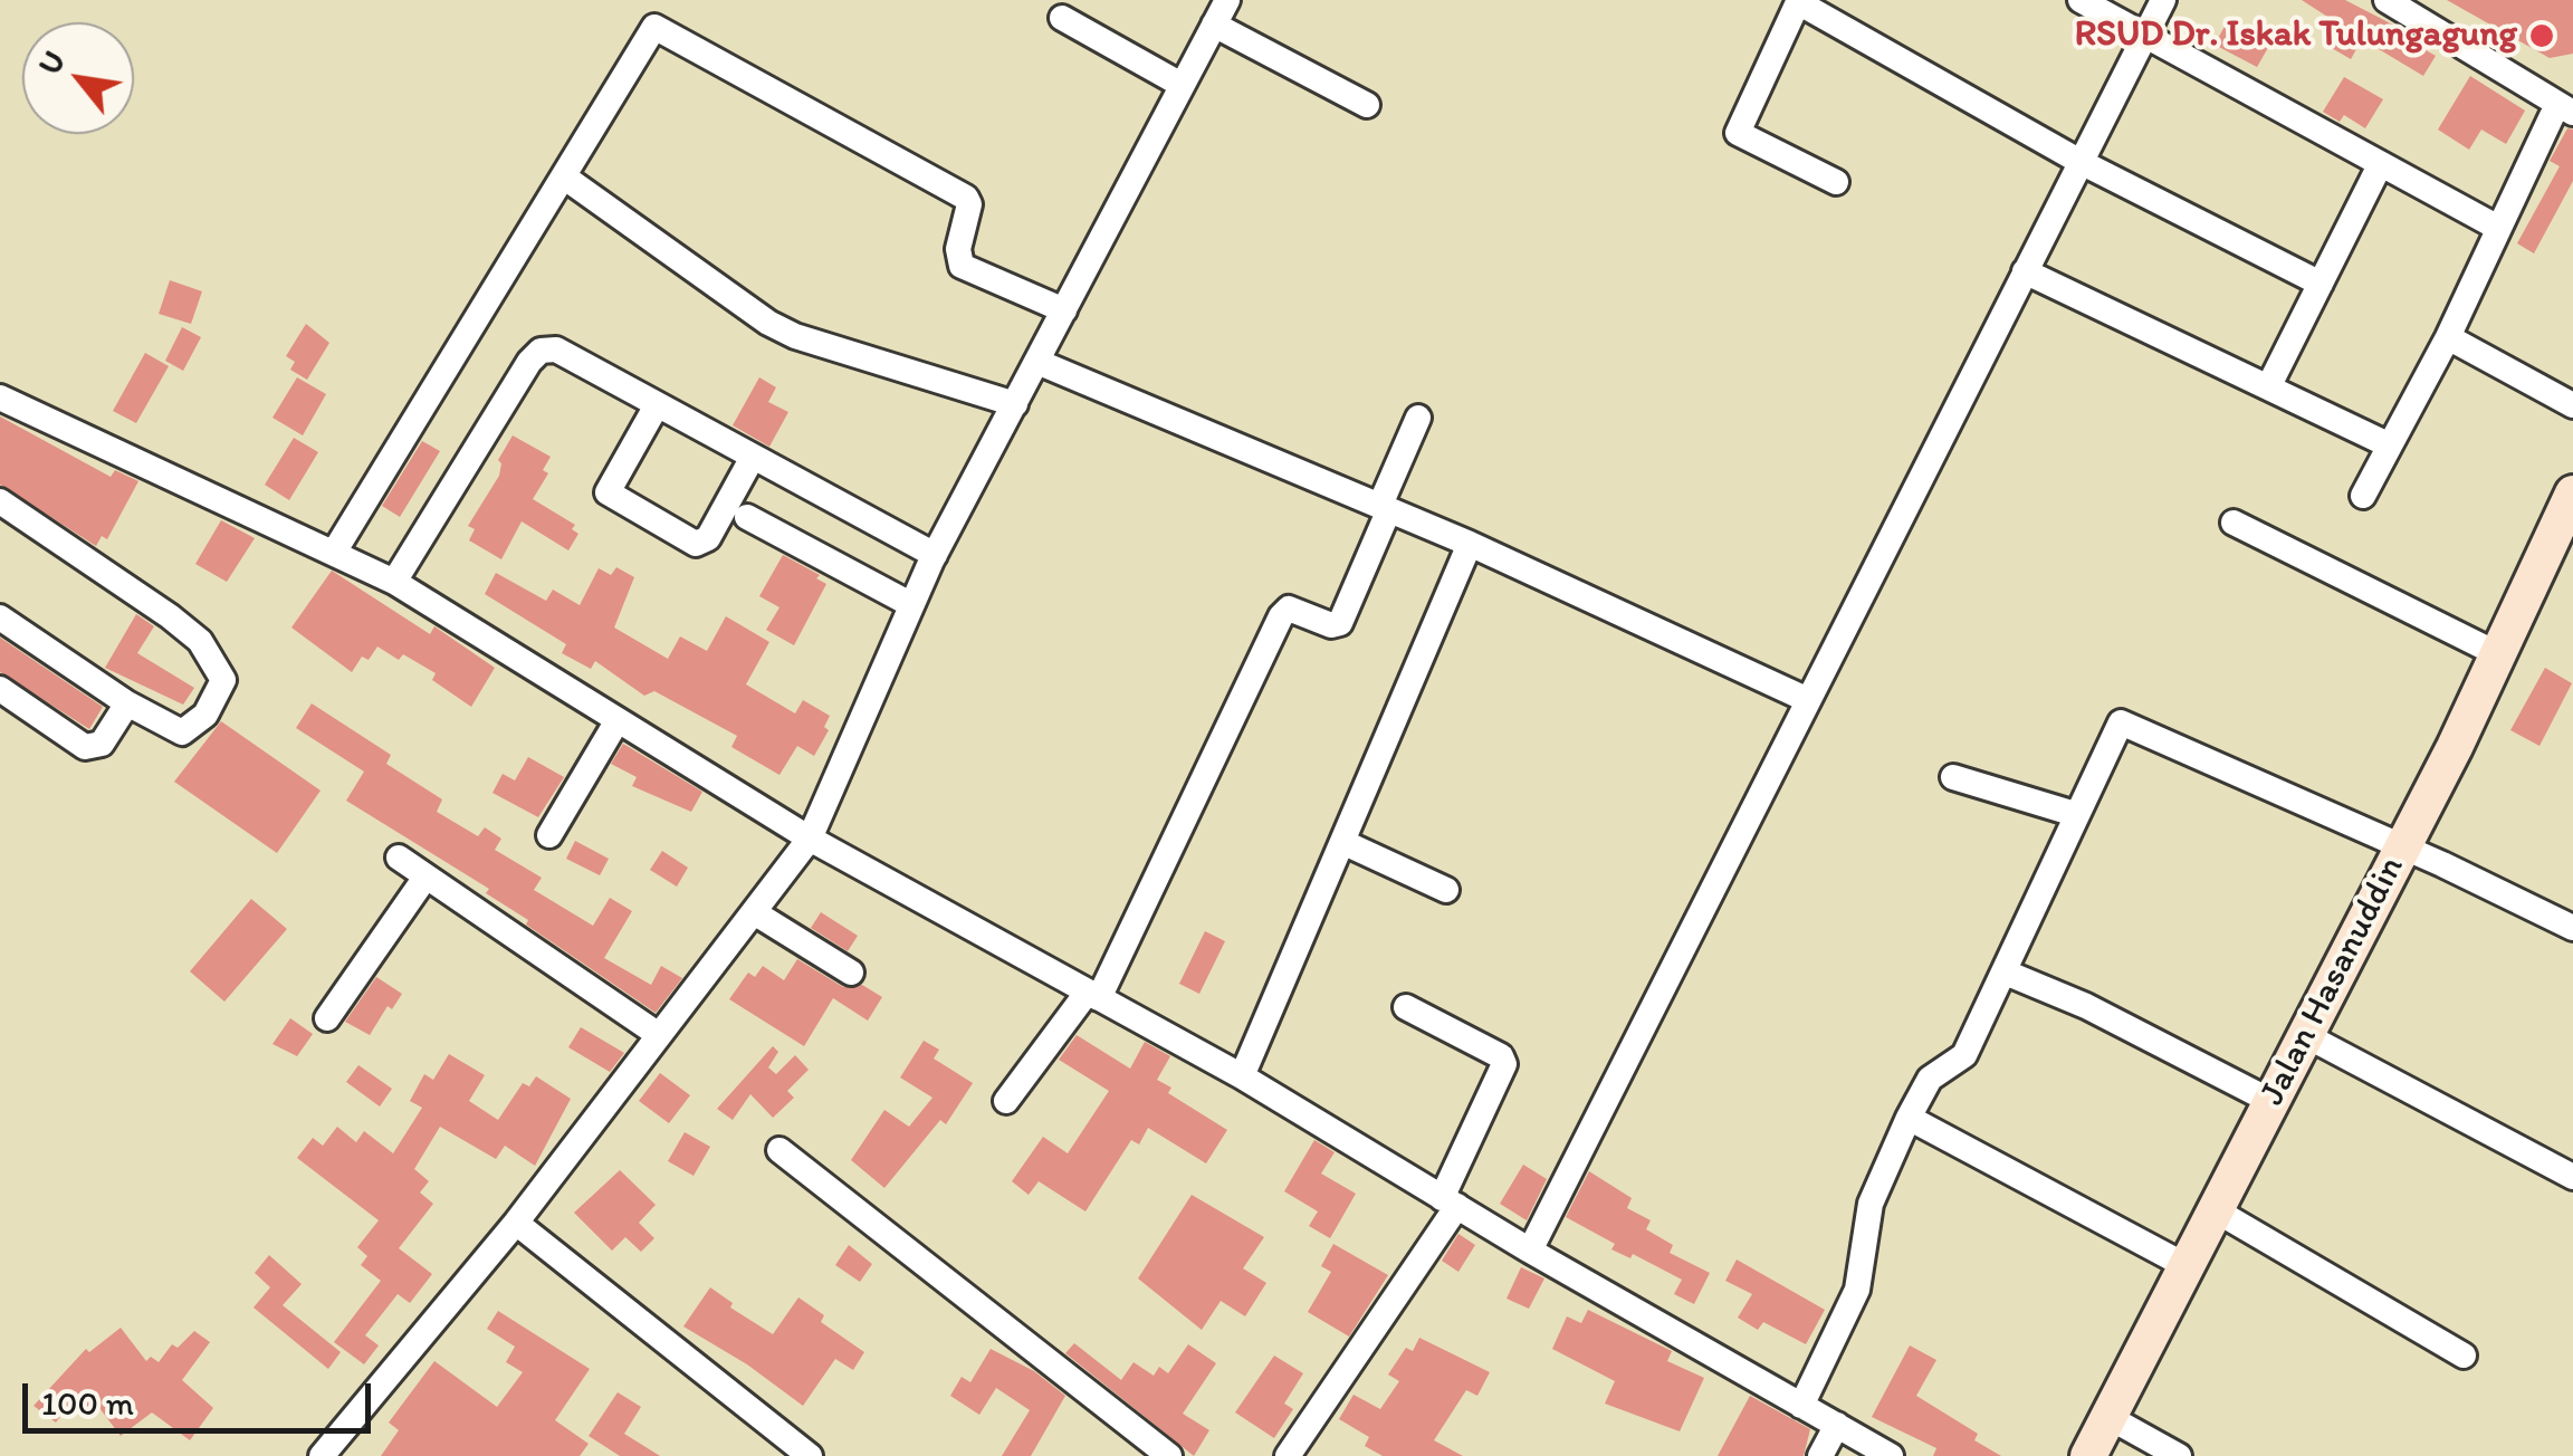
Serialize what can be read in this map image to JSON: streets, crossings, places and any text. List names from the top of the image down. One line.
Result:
{"streets":{"main road":["Jalan Hasanuddin"]},"places":["RSUD Dr. Iskak Tulungagung"],"scale_bar":"100 m","north":"top left"}
